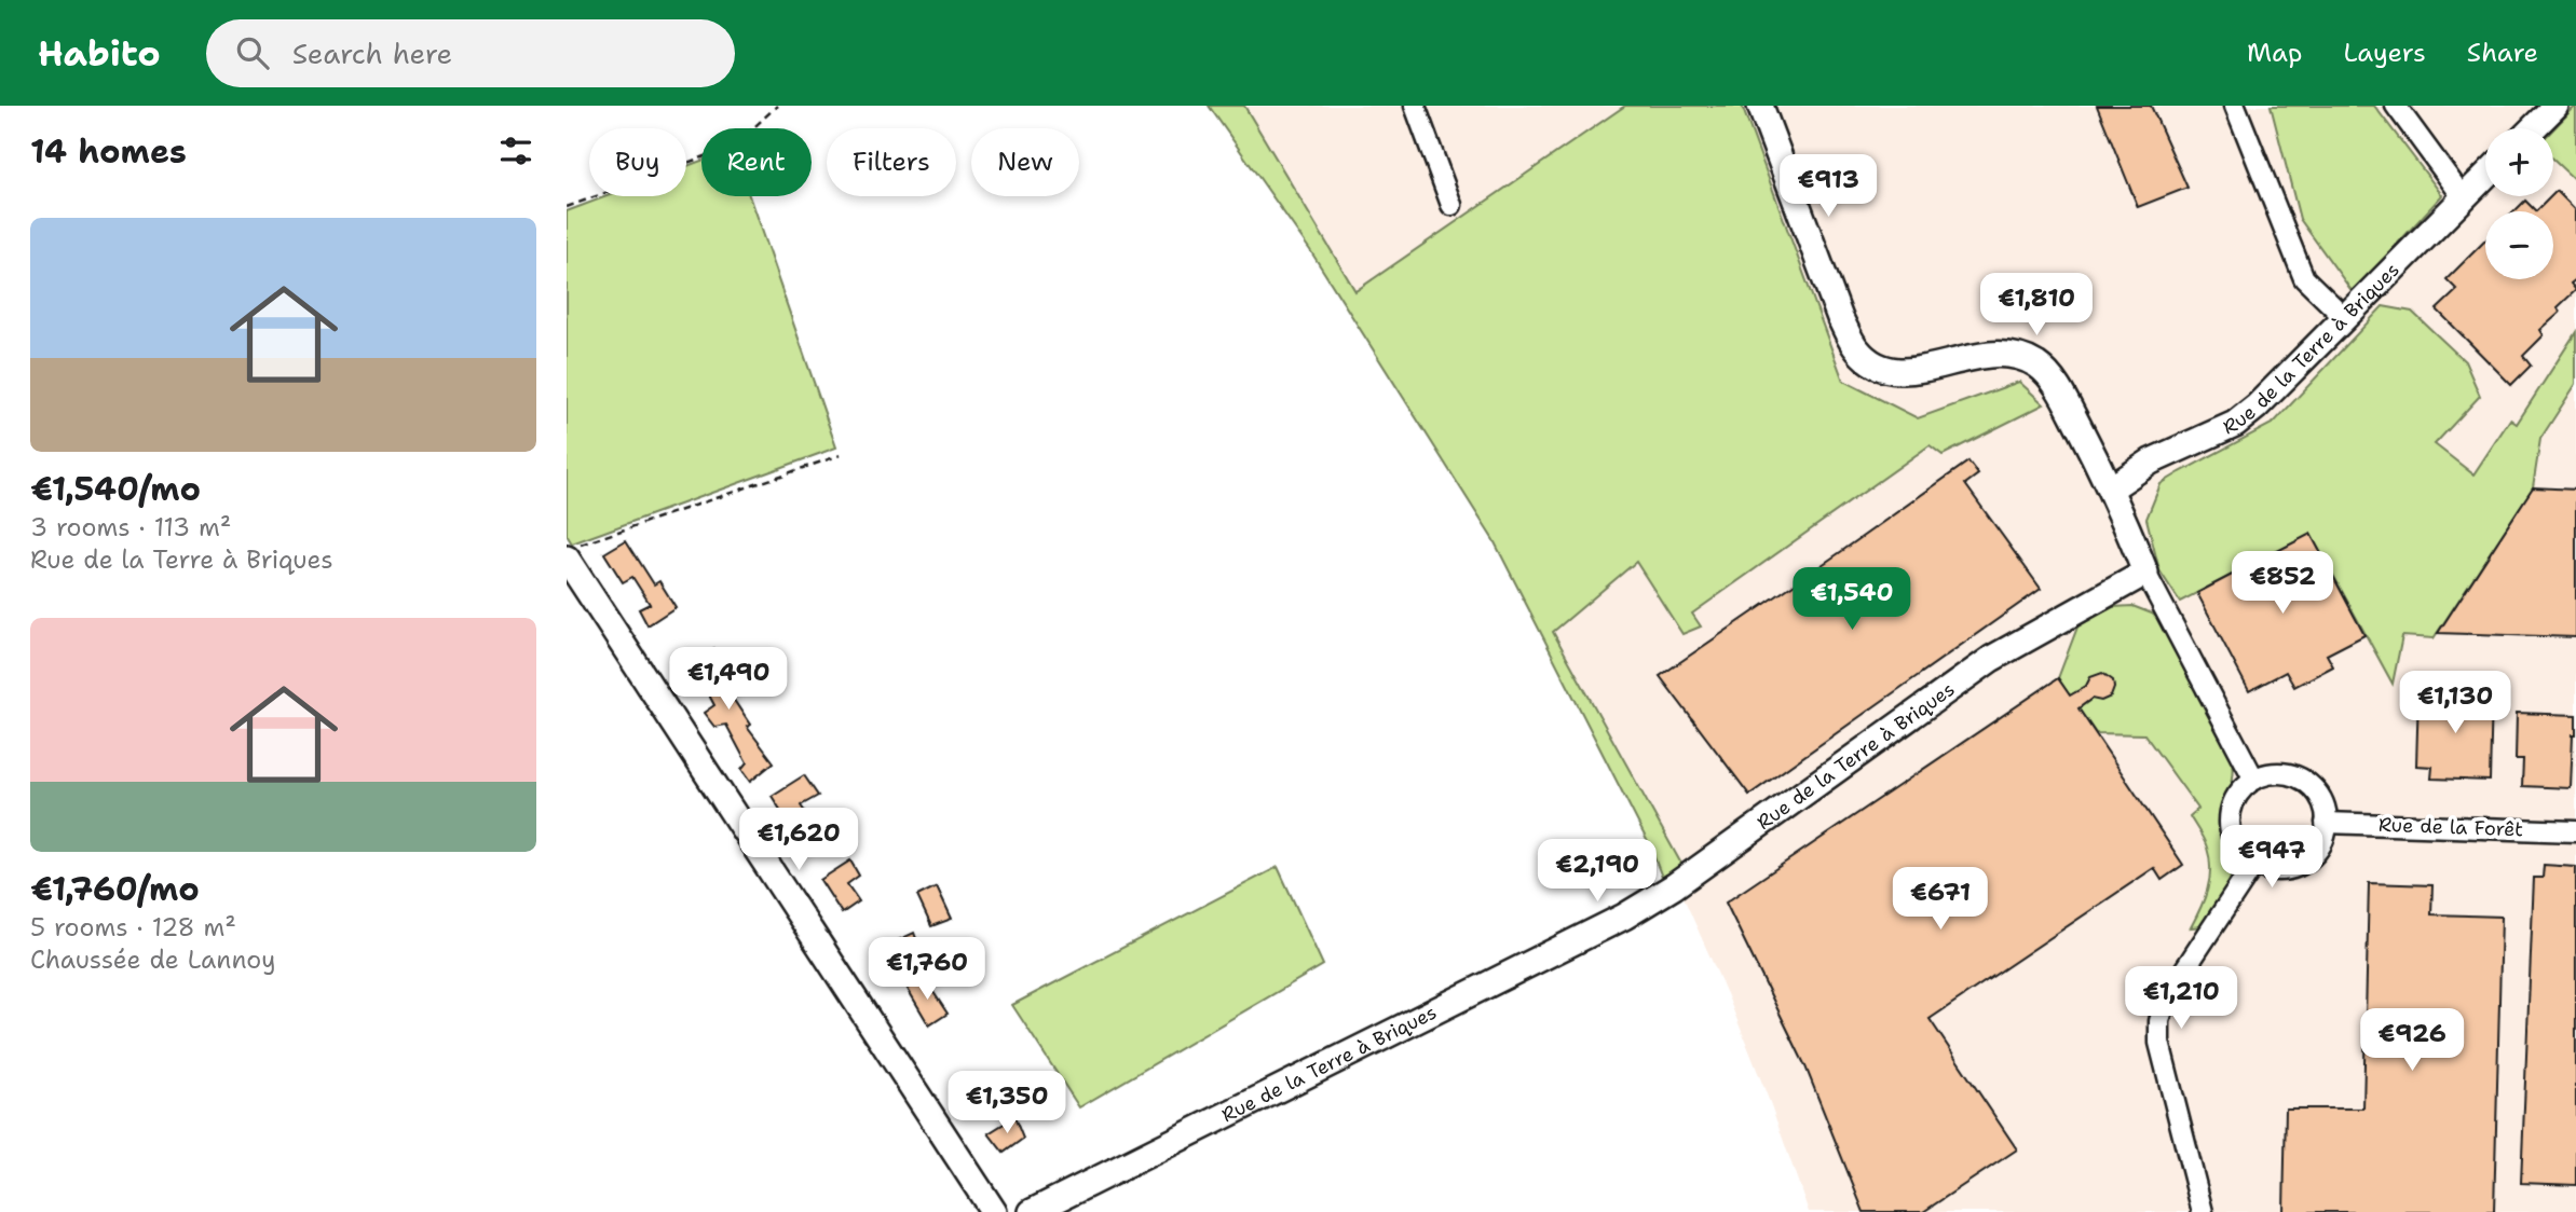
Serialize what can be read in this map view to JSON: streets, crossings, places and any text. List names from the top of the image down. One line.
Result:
{"streets":{"main road":["Rue de la Terre à Briques"],"street":["Rue de la Forêt"]},"page":{"header":"Habito","search":"Search here","nav":["Map","Layers","Share"],"heading":"14 homes","map_buttons":["+","−"],"chip":["Buy","Rent","Filters","New"],"price":["€913","€1,810","€852","€1,540","€1,490","€1,130","€1,620","€947","€2,190","€671","€1,760","€1,210","€926","€1,350"],"list":[{"name":"€1,540/mo","note":"3 rooms · 113 m² · Rue de la Terre à Briques"},{"name":"€1,760/mo","note":"5 rooms · 128 m² · Chaussée de Lannoy"}]}}
